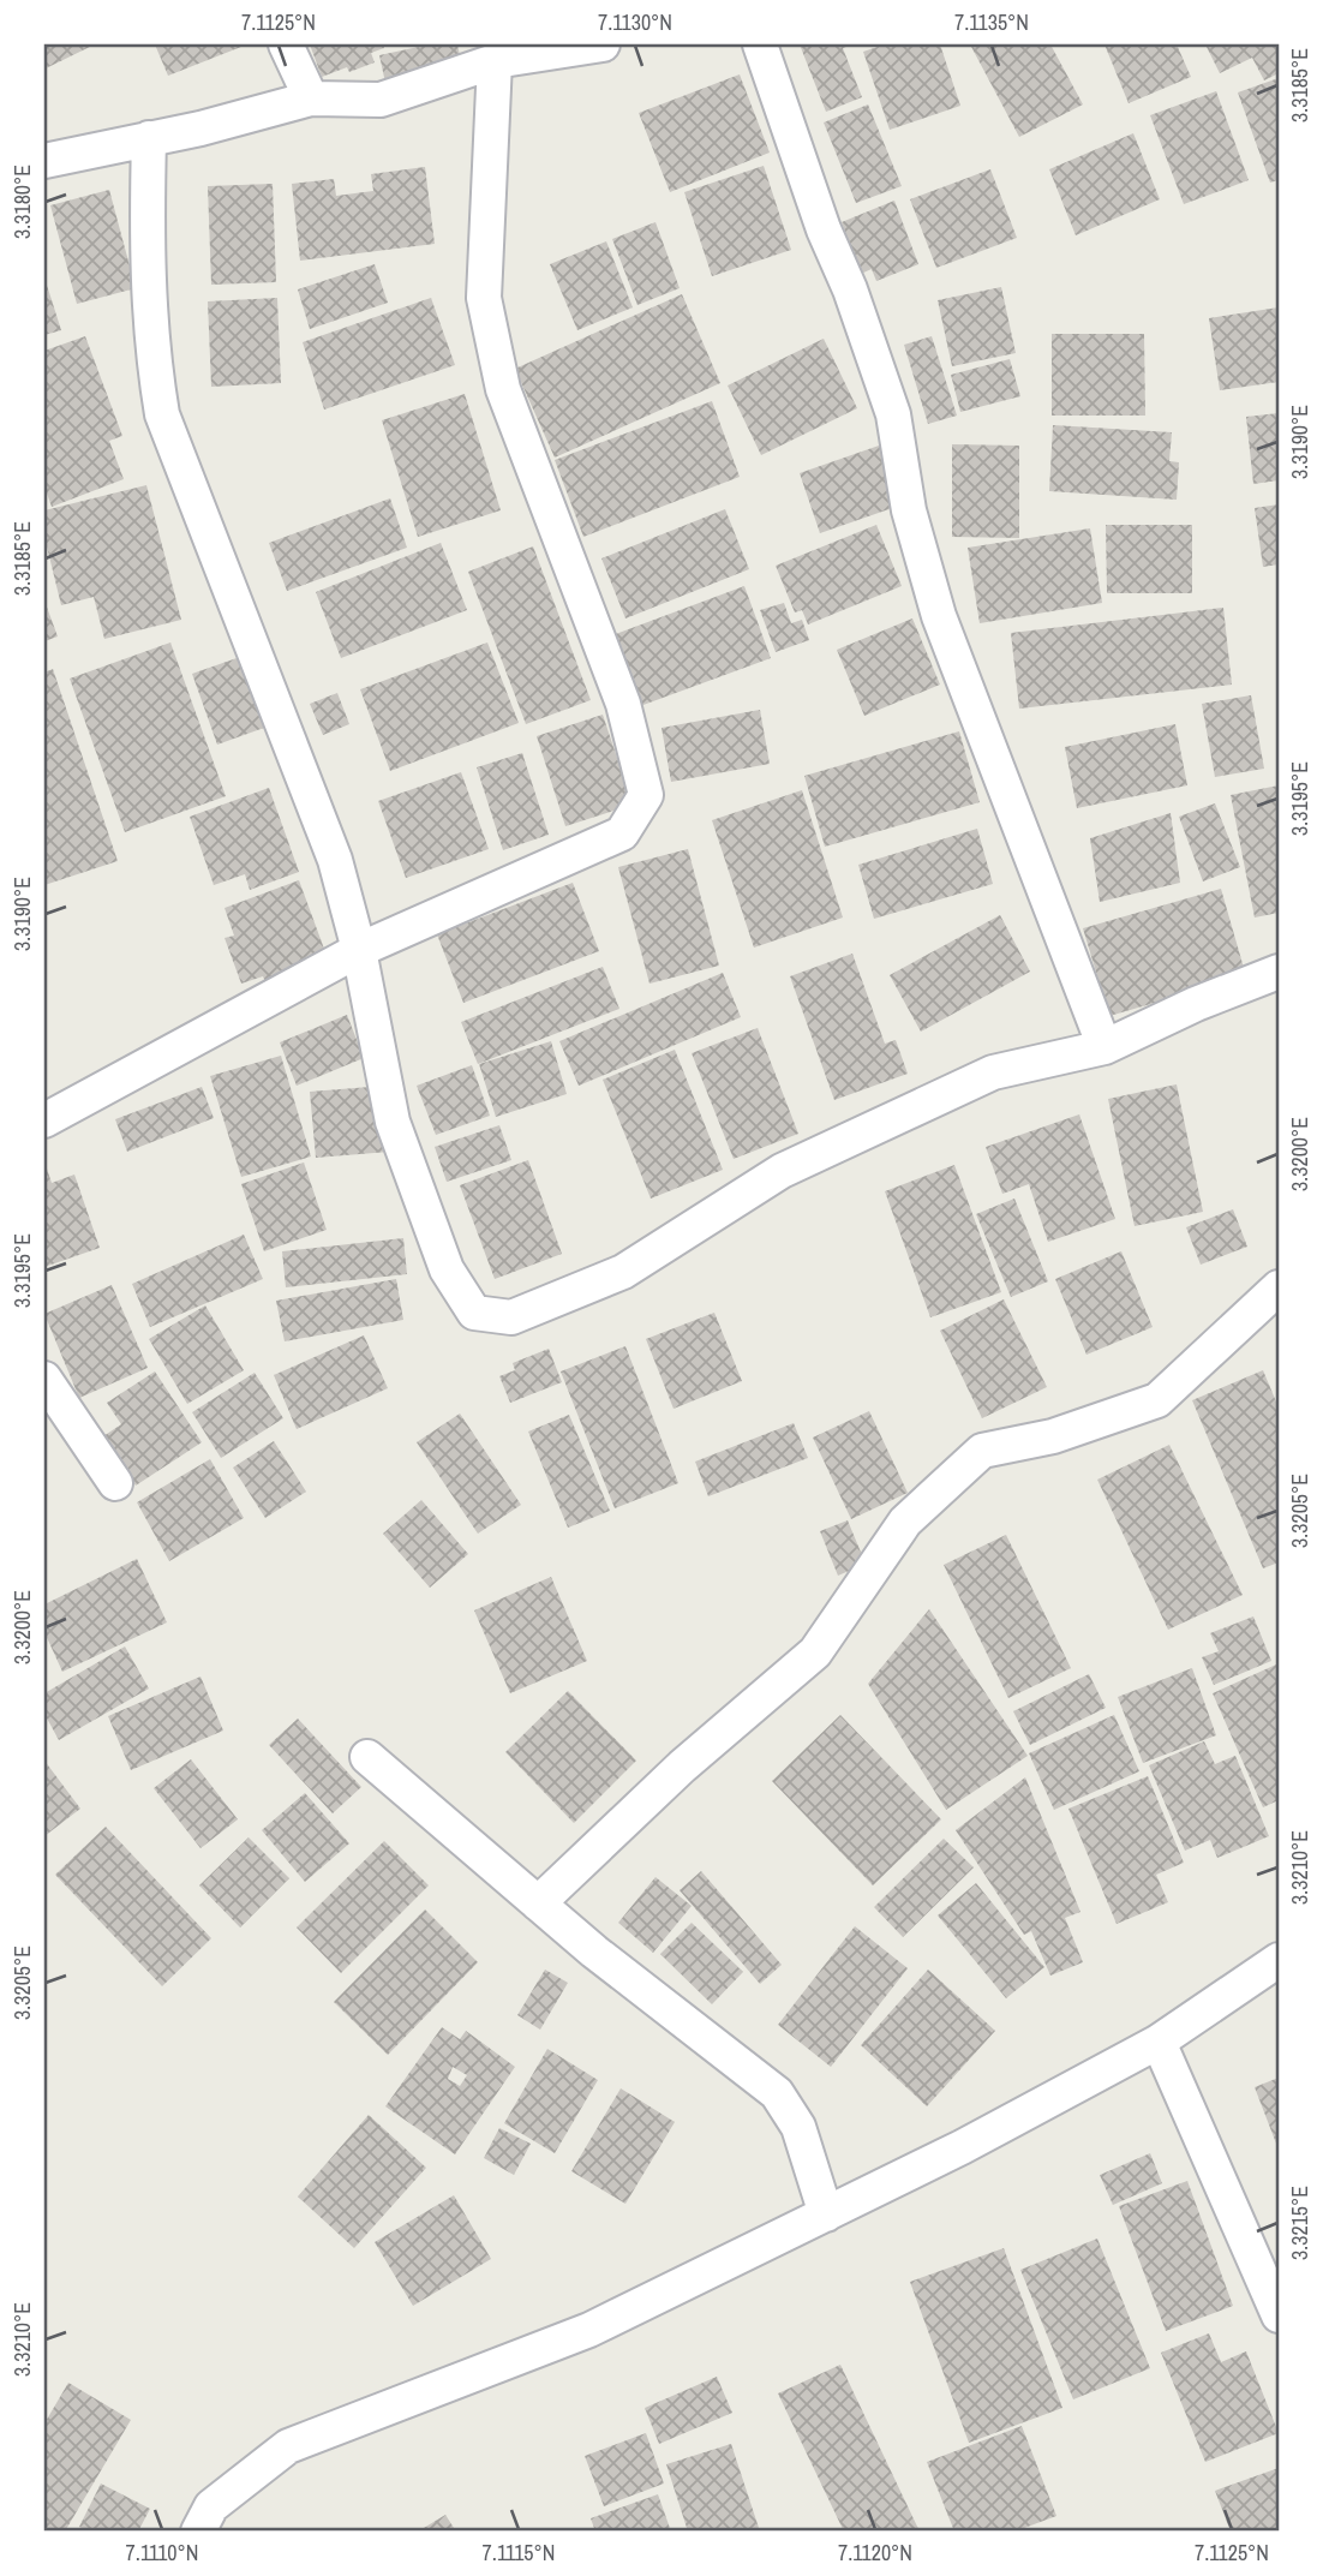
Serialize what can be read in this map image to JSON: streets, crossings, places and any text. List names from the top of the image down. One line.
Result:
{"coordinates":["7.1125°N","7.1130°N","7.1135°N","3.3185°E","3.3180°E","3.3190°E","3.3195°E","3.3200°E","3.3205°E","3.3210°E","3.3215°E","7.1110°N","7.1115°N","7.1120°N"]}
